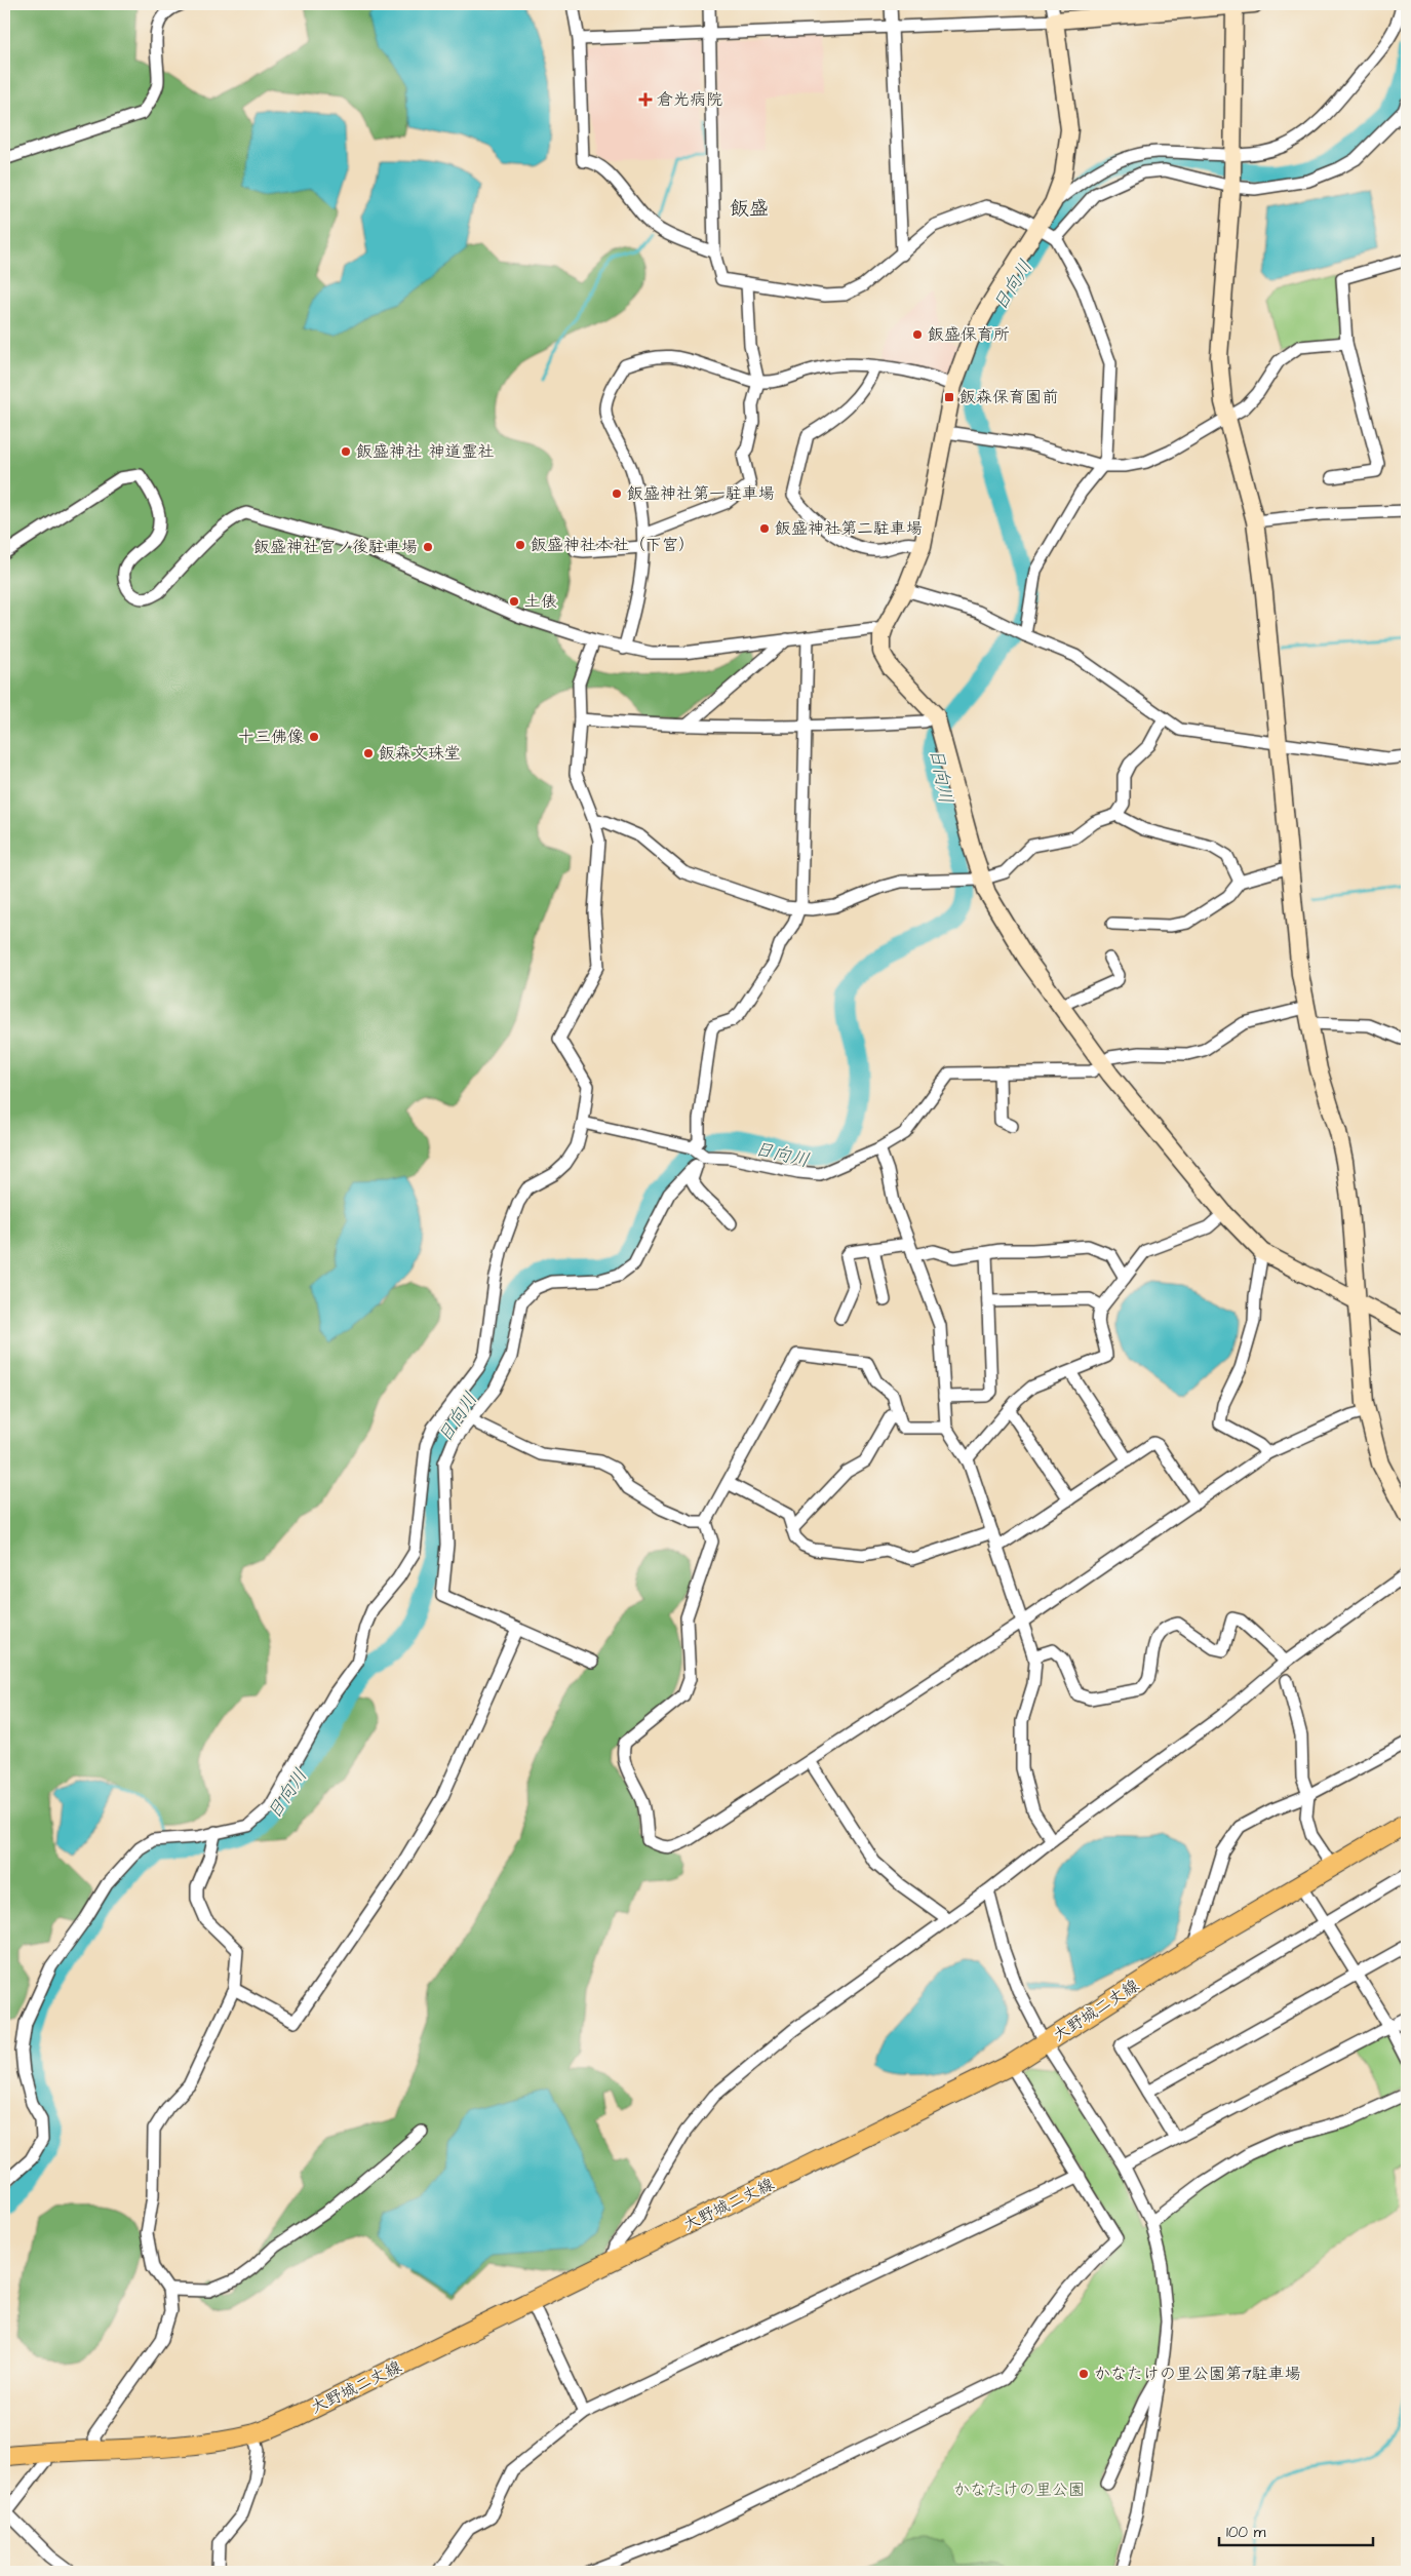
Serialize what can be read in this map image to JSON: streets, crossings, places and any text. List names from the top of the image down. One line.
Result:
{"streets":{"main road":["大野城二丈線"]},"districts":["飯盛"],"water":["日向川"],"parks":["かなたけの里公園"],"places":{"health":["倉光病院"],"other":["飯盛保育所","飯盛神社 神道霊社","飯盛神社第一駐車場","飯盛神社第二駐車場","飯盛神社本社（下宮）","飯盛神社宮ノ後駐車場","土俵","十三佛像","飯森文珠堂","かなたけの里公園第7駐車場"],"transit":["飯森保育園前"]},"scale_bar":"100 m"}
